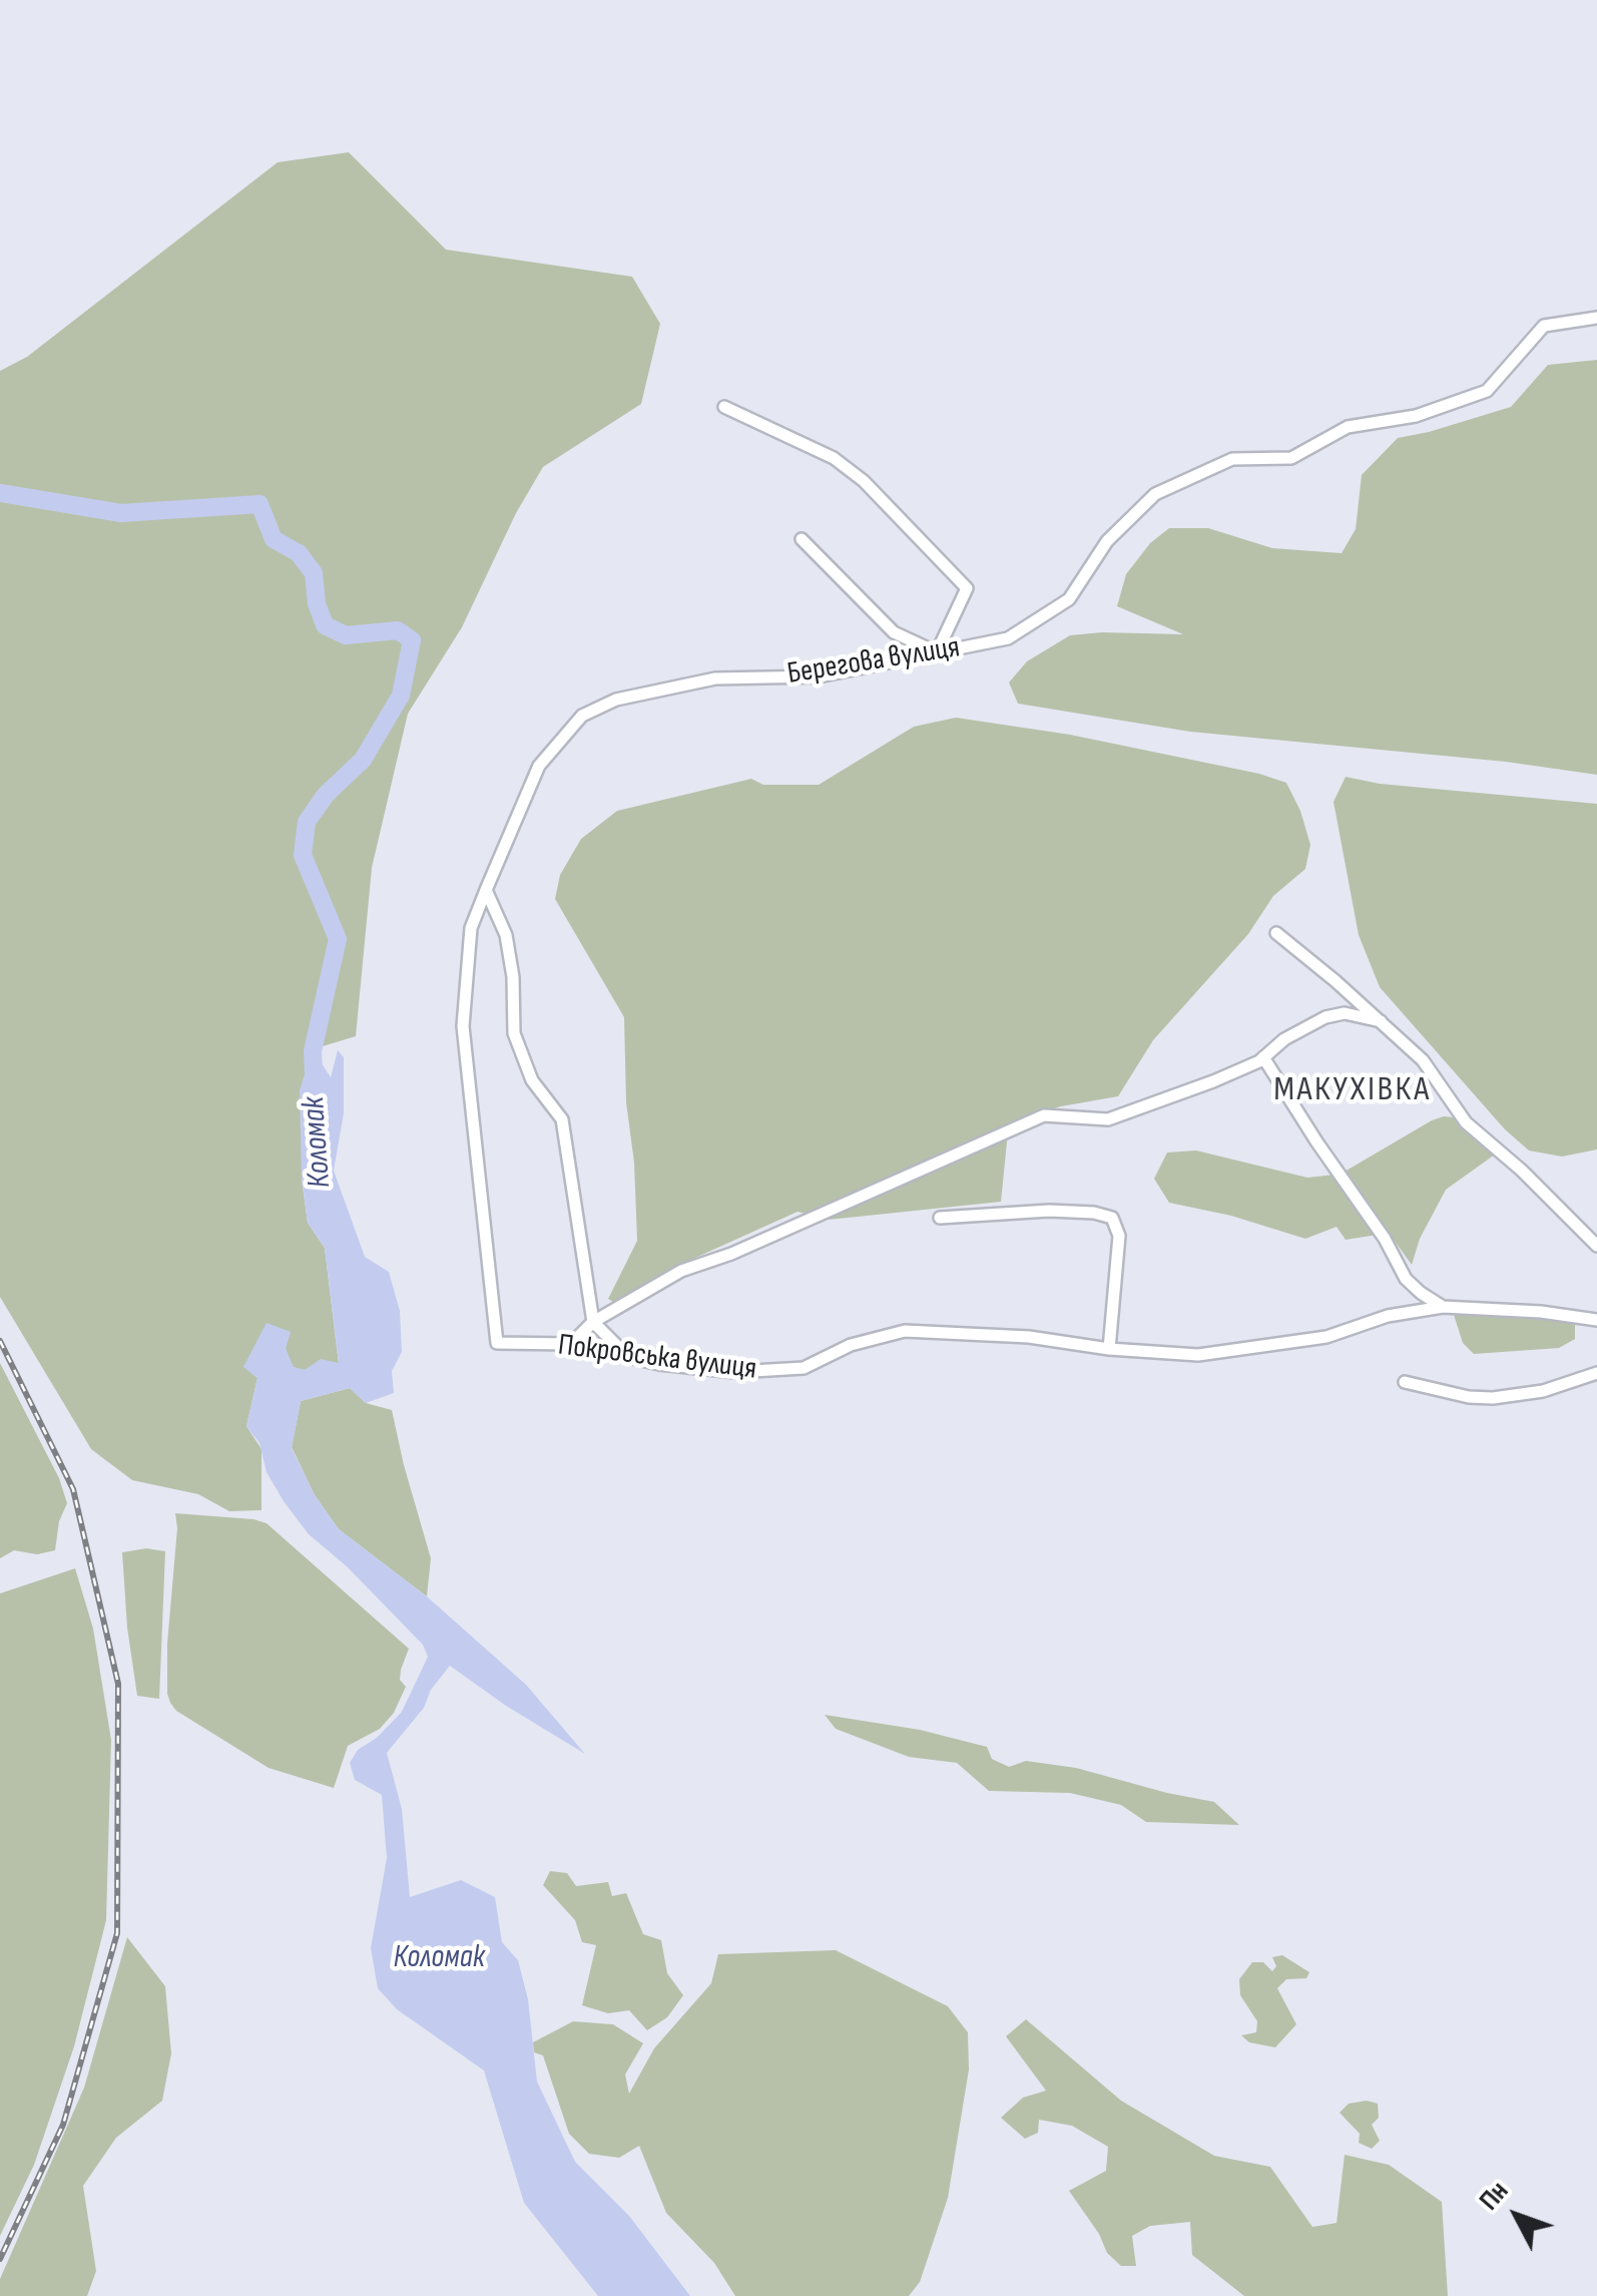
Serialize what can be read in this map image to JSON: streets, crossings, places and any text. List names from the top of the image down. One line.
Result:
{"streets":{"street":["Берегова вулиця","Покровська вулиця"]},"crossings":[["Берегова вулиця","Покровська вулиця"]],"districts":["МАКУХІВКА"],"water":["Коломак"],"north":"top left"}
